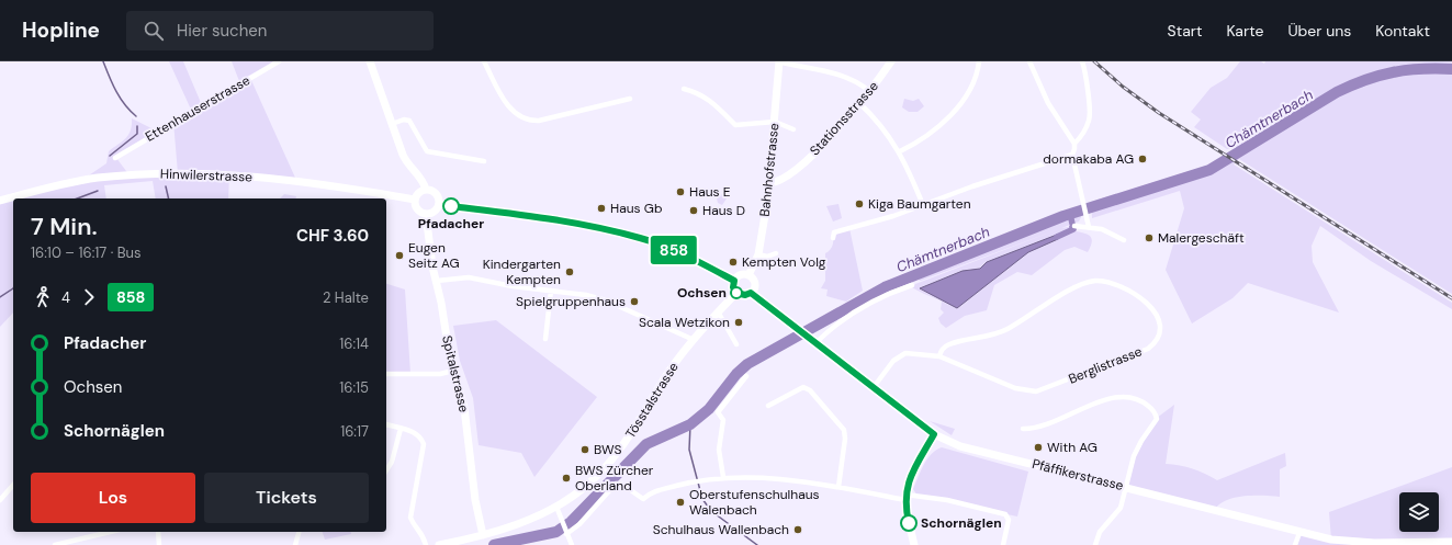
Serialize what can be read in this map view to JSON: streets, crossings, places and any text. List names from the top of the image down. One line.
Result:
{"streets":{"main road":["Stationsstrasse","Bahnhofstrasse","Hinwilerstrasse","Spitalstrasse","Tösstalstrasse","Pfäffikerstrasse"],"street":["Ettenhauserstrasse","Berglistrasse"]},"crossings":[["Stationsstrasse","Bahnhofstrasse"],["Bahnhofstrasse","Tösstalstrasse"],["Bahnhofstrasse","Pfäffikerstrasse"],["Hinwilerstrasse","Spitalstrasse"],["Berglistrasse","Pfäffikerstrasse"],["Spitalstrasse","Tösstalstrasse"],["Tösstalstrasse","Pfäffikerstrasse"]],"water":["Chämtnerbach"],"places":["dormakaba AG","Haus E","Kiga Baumgarten","Pfadacher","Haus Gb","Haus D","Malergeschäft","Eugen Seitz AG","Kempten Volg","Kindergarten Kempten","Ochsen","Spielgruppenhaus","Scala Wetzikon","With AG","BWS","BWS Zürcher Oberland","Oberstufenschulhaus Walenbach","Schornäglen","Schulhaus Wallenbach"],"lines":["bus line 858"],"page":{"header":"Hopline","search":"Hier suchen","nav":["Start","Karte","Über uns","Kontakt"],"on_map":"858","heading":["7 Min.","16:10 – 16:17 · Bus","CHF 3.60"],"legs":["4","858","2 Halte"],"list":[{"name":"Pfadacher","value":"16:14"},{"name":"Ochsen","value":"16:15"},{"name":"Schornäglen","value":"16:17"}],"buttons":["Los","Tickets"]}}
